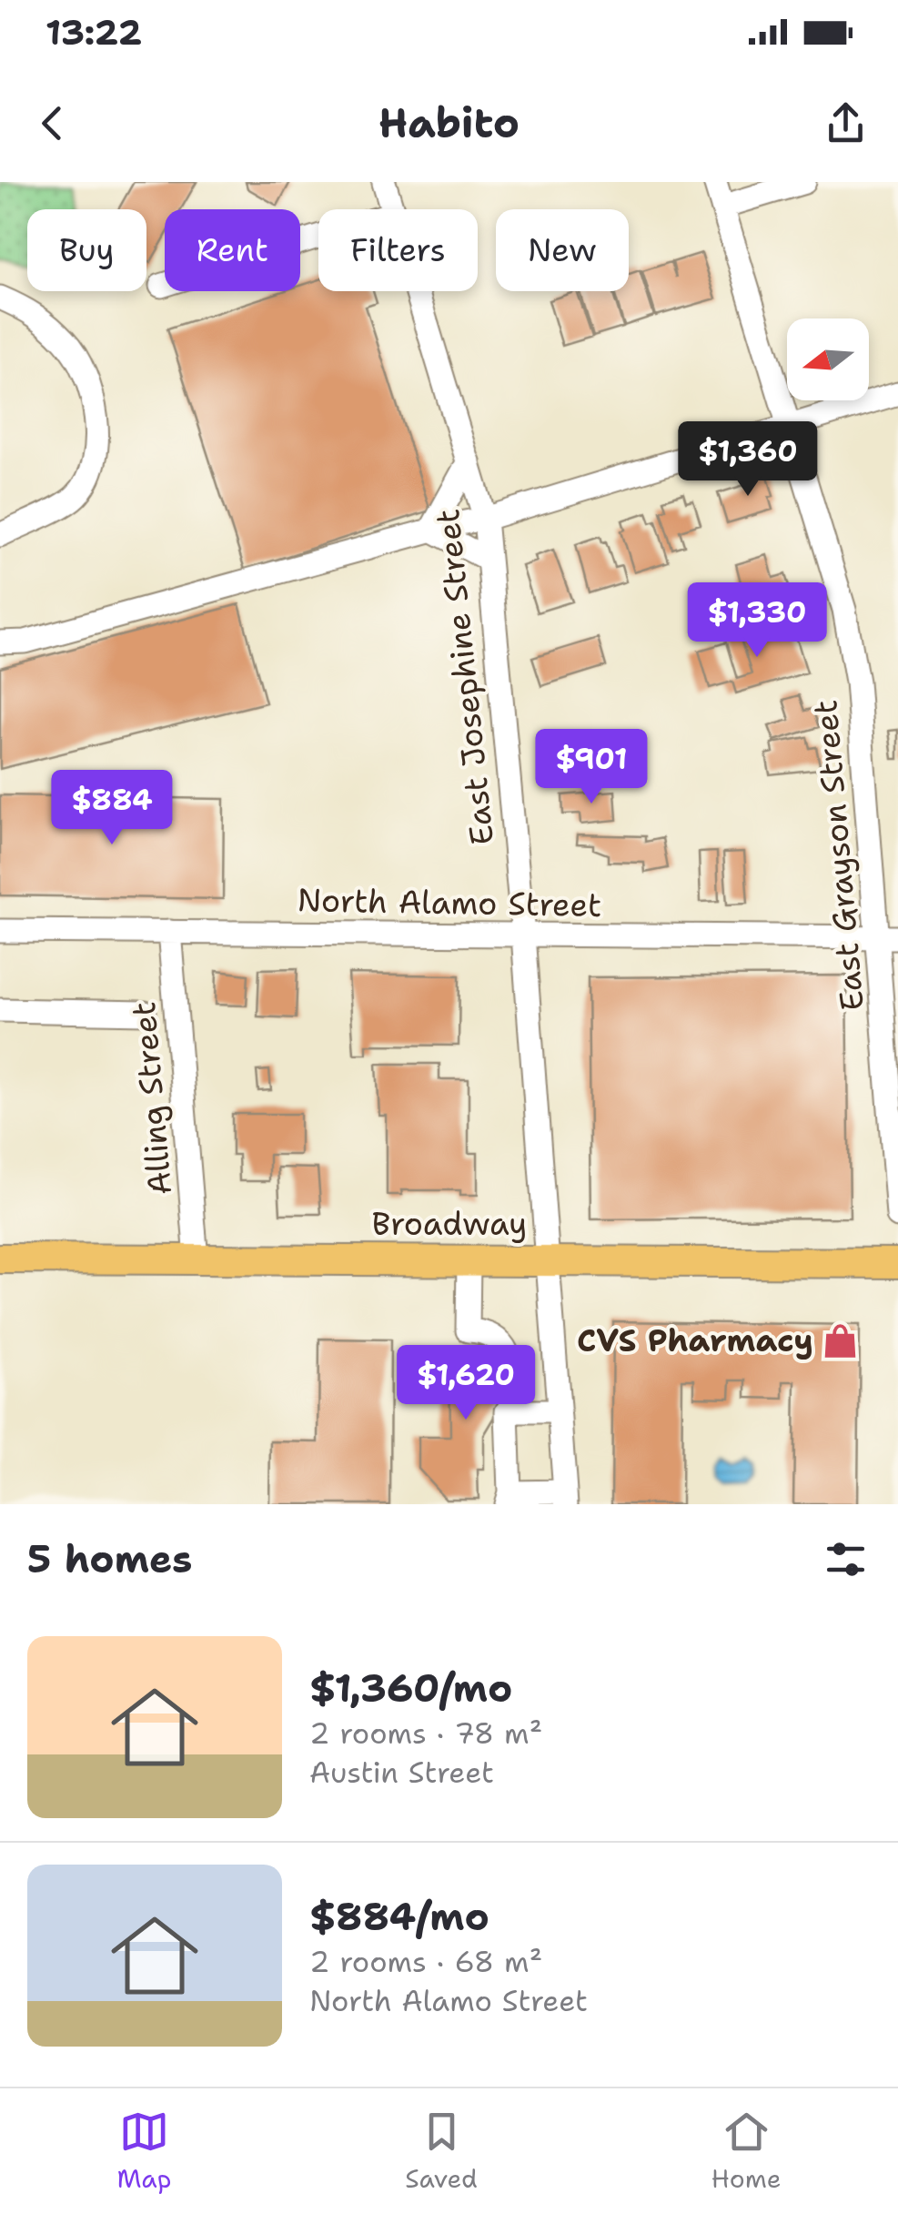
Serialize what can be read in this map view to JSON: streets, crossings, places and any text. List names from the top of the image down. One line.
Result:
{"streets":{"main road":["Broadway"],"street":["East Josephine Street","East Grayson Street","North Alamo Street","Alling Street"]},"crossings":[["East Josephine Street","North Alamo Street"],["East Josephine Street","Broadway"],["East Grayson Street","North Alamo Street"],["North Alamo Street","Alling Street"],["Alling Street","Broadway"]],"places":{"shop":["CVS Pharmacy"]},"north":"left","page":{"status":"13:22","header":"Habito","chip":["Buy","Rent","Filters","New"],"price":["$1,360","$1,330","$901","$884","$1,620"],"heading":"5 homes","list":[{"name":"$1,360/mo","note":"2 rooms · 78 m² · Austin Street"},{"name":"$884/mo","note":"2 rooms · 68 m² · North Alamo Street"}],"tabs":["Map","Saved","Home"]}}
